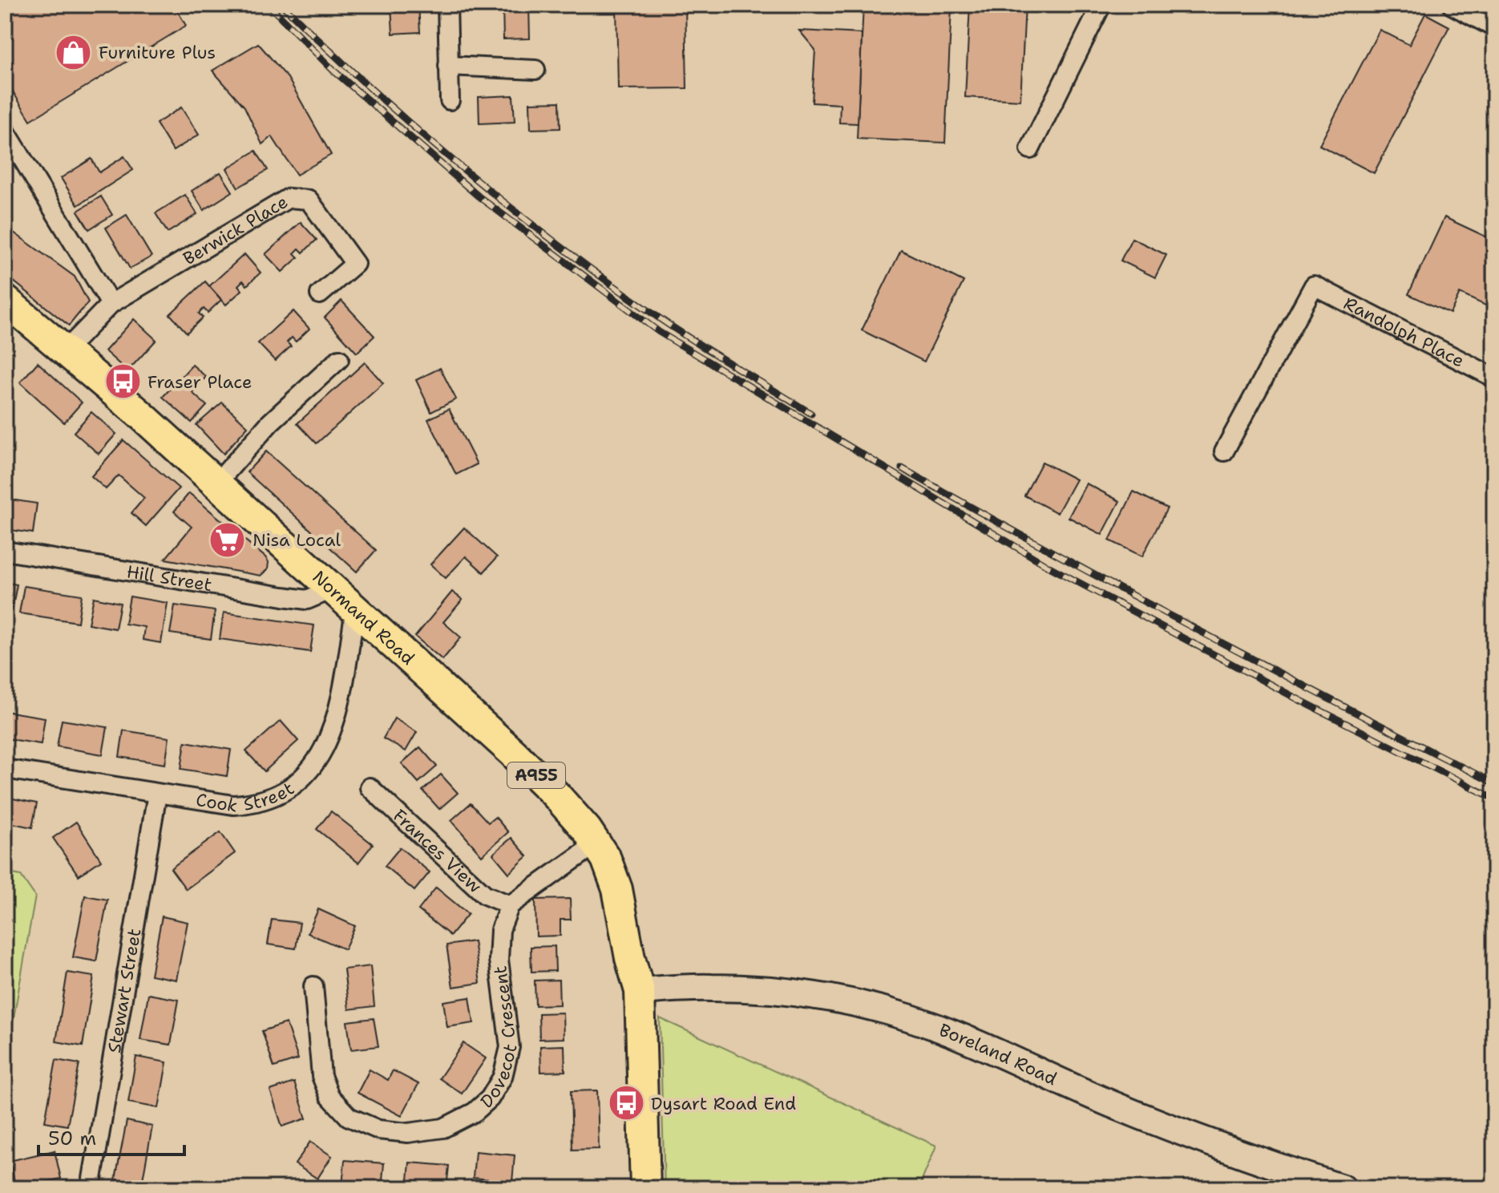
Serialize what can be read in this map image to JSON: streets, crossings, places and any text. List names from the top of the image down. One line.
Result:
{"streets":{"main road":["Normand Road","A955","Boreland Road"],"street":["Berwick Place","Randolph Place","Hill Street","Cook Street","Frances View","Stewart Street","Dovecot Crescent"]},"crossings":[["Berwick Place","Normand Road"],["Hill Street","Normand Road"],["Normand Road","A955"],["Normand Road","Cook Street"],["Normand Road","Boreland Road"],["A955","Boreland Road"],["Cook Street","Stewart Street"],["Frances View","Dovecot Crescent"]],"places":{"shop":["Furniture Plus"],"bus stop":["Fraser Place","Dysart Road End"],"supermarket":["Nisa Local"]},"scale_bar":"50 m"}
